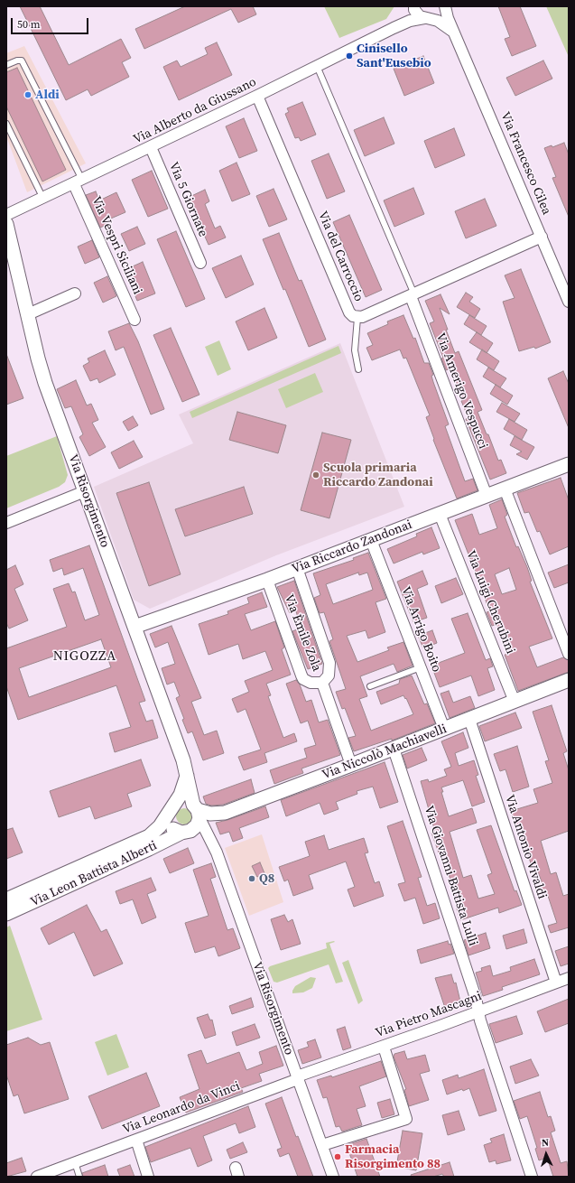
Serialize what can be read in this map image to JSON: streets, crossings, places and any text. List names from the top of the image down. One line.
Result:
{"streets":{"street":["Via Alberto da Giussano","Via Francesco Cilea","Via 5 Giornate","Via Vespri Siciliani","Via del Carroccio","Via Amerigo Vespucci","Via Risorgimento","Via Riccardo Zandonai","Via Luigi Cherubini","Via Arrigo Boito","Via Èmile Zola","Via Niccolò Machiavelli","Via Antonio Vivaldi","Via Leon Battista Alberti","Via Giovanni Battista Lulli","Via Pietro Mascagni","Via Leonardo da Vinci"]},"crossings":[["Via Alberto da Giussano","Via Francesco Cilea"],["Via Alberto da Giussano","Via 5 Giornate"],["Via Alberto da Giussano","Via Vespri Siciliani"],["Via Alberto da Giussano","Via del Carroccio"],["Via Francesco Cilea","Via del Carroccio"],["Via del Carroccio","Via Amerigo Vespucci"],["Via Amerigo Vespucci","Via Riccardo Zandonai"],["Via Risorgimento","Via Riccardo Zandonai"],["Via Risorgimento","Via Niccolò Machiavelli"],["Via Risorgimento","Via Leon Battista Alberti"],["Via Risorgimento","Via Pietro Mascagni"],["Via Risorgimento","Via Leonardo da Vinci"],["Via Riccardo Zandonai","Via Luigi Cherubini"],["Via Riccardo Zandonai","Via Arrigo Boito"],["Via Riccardo Zandonai","Via Èmile Zola"],["Via Luigi Cherubini","Via Niccolò Machiavelli"],["Via Arrigo Boito","Via Niccolò Machiavelli"],["Via Niccolò Machiavelli","Via Antonio Vivaldi"],["Via Niccolò Machiavelli","Via Leon Battista Alberti"],["Via Niccolò Machiavelli","Via Giovanni Battista Lulli"],["Via Antonio Vivaldi","Via Pietro Mascagni"],["Via Giovanni Battista Lulli","Via Pietro Mascagni"],["Via Pietro Mascagni","Via Leonardo da Vinci"]],"districts":["NIGOZZA"],"places":["Cinisello Sant'Eusebio","Aldi","Scuola primaria Riccardo Zandonai","Q8","Farmacia Risorgimento 88"],"scale_bar":"50 m","north":"top"}
